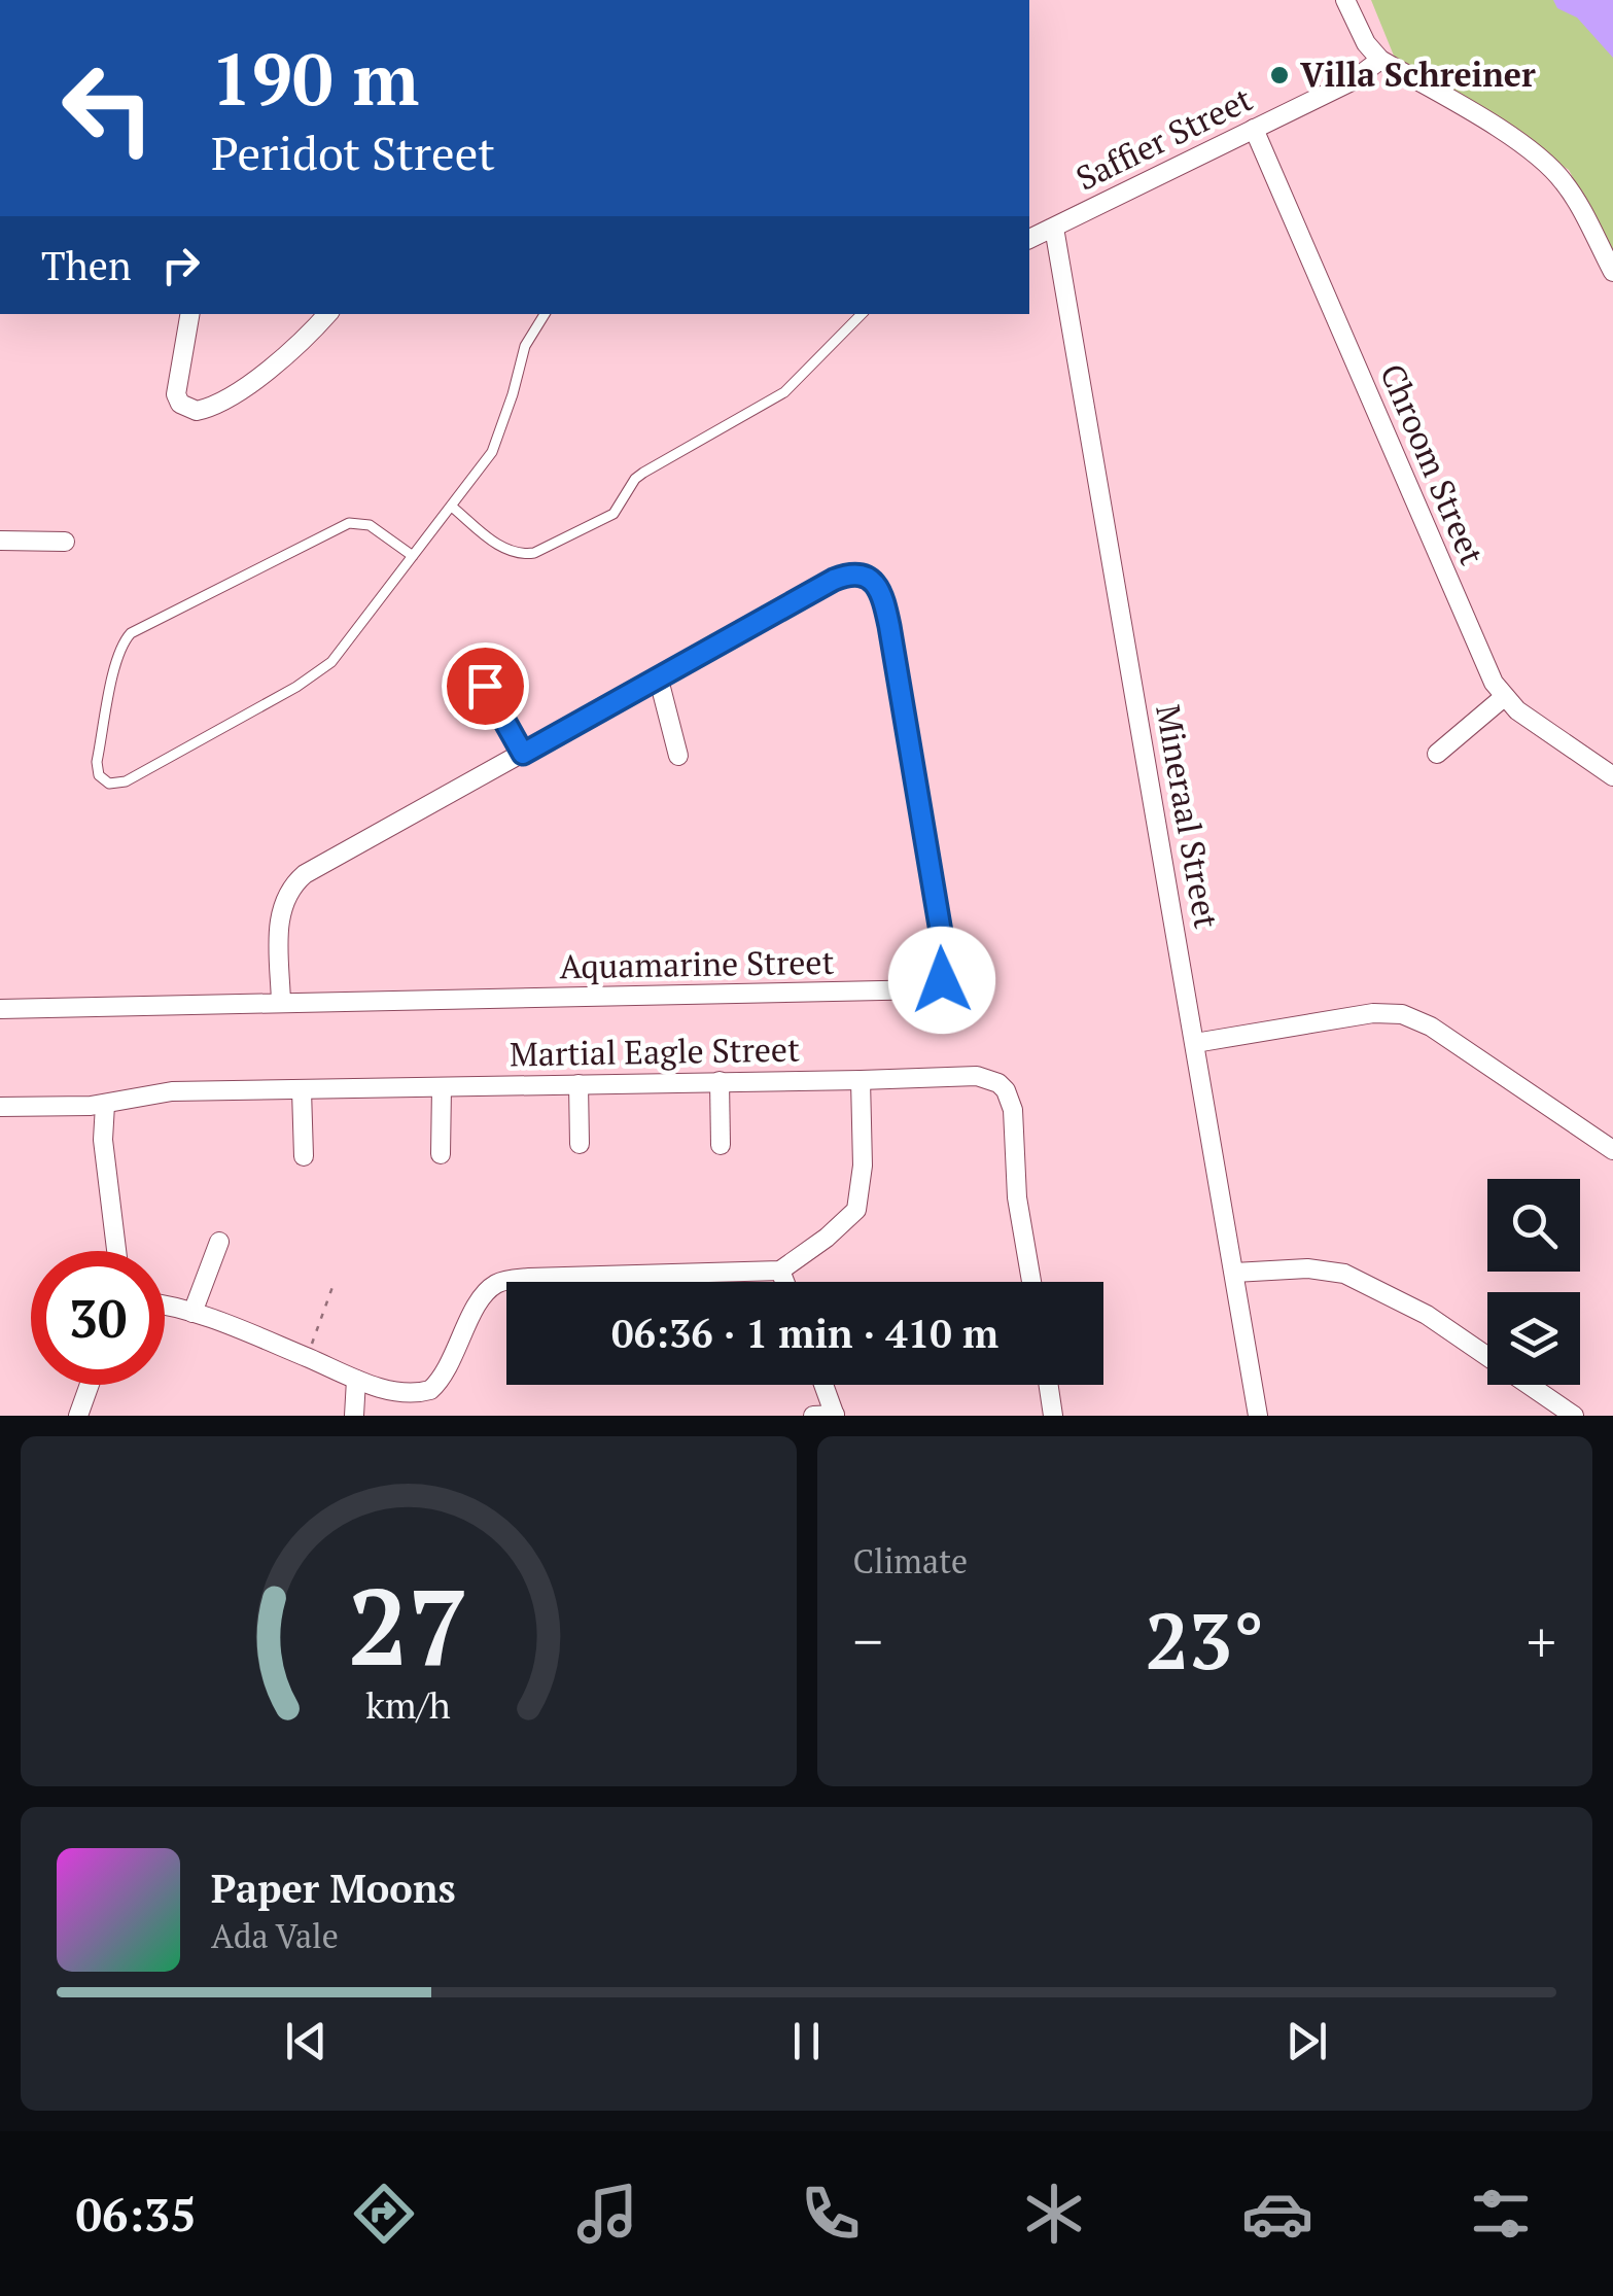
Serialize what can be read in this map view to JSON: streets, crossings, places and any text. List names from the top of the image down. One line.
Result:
{"streets":{"street":["Saffier Street","Chroom Street","Mineraal Street","Aquamarine Street","Martial Eagle Street"]},"crossings":[["Saffier Street","Chroom Street"],["Saffier Street","Mineraal Street"]],"places":["Villa Schreiner"],"page":{"turn":["190 m","Peridot Street"],"then":"Then","limit":"30","trip":"06:36 · 1 min · 410 m","tile":"Climate","heat":["−","23°","+"],"song":["Paper Moons","Ada Vale"],"tabs":"06:35","gauge":["27","km/h"]}}
